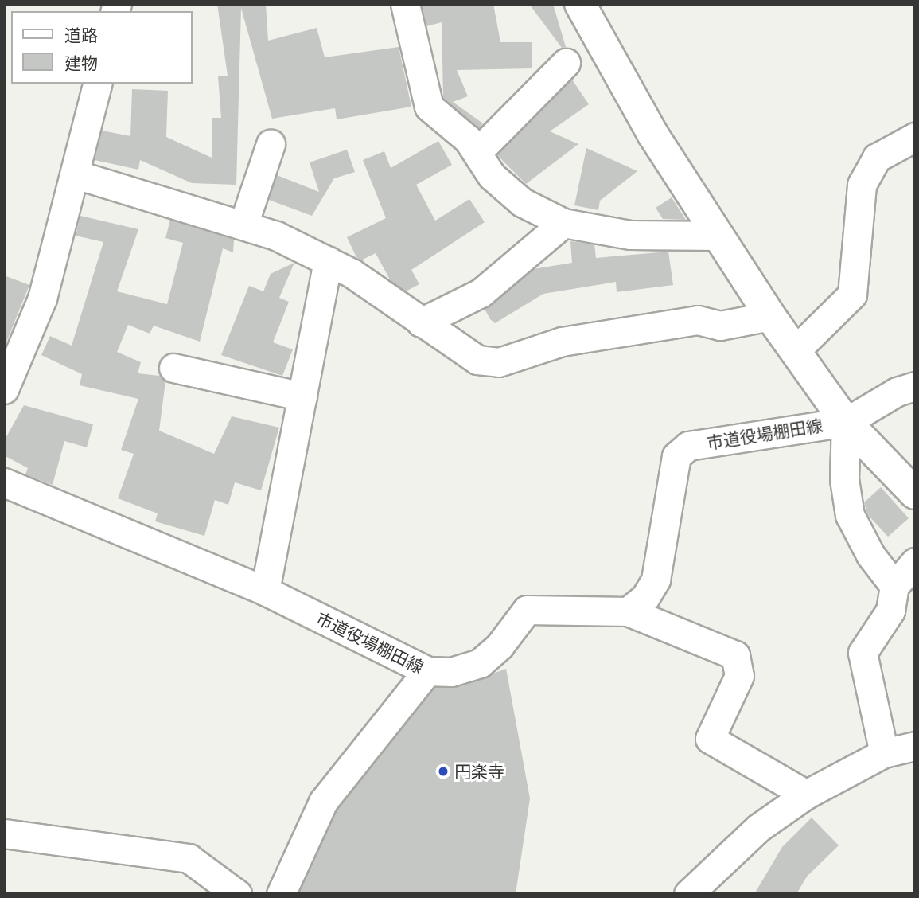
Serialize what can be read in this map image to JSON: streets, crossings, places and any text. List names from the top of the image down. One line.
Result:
{"streets":{"street":["市道役場棚田線"]},"places":["円楽寺"],"legend":["道路","建物"]}
